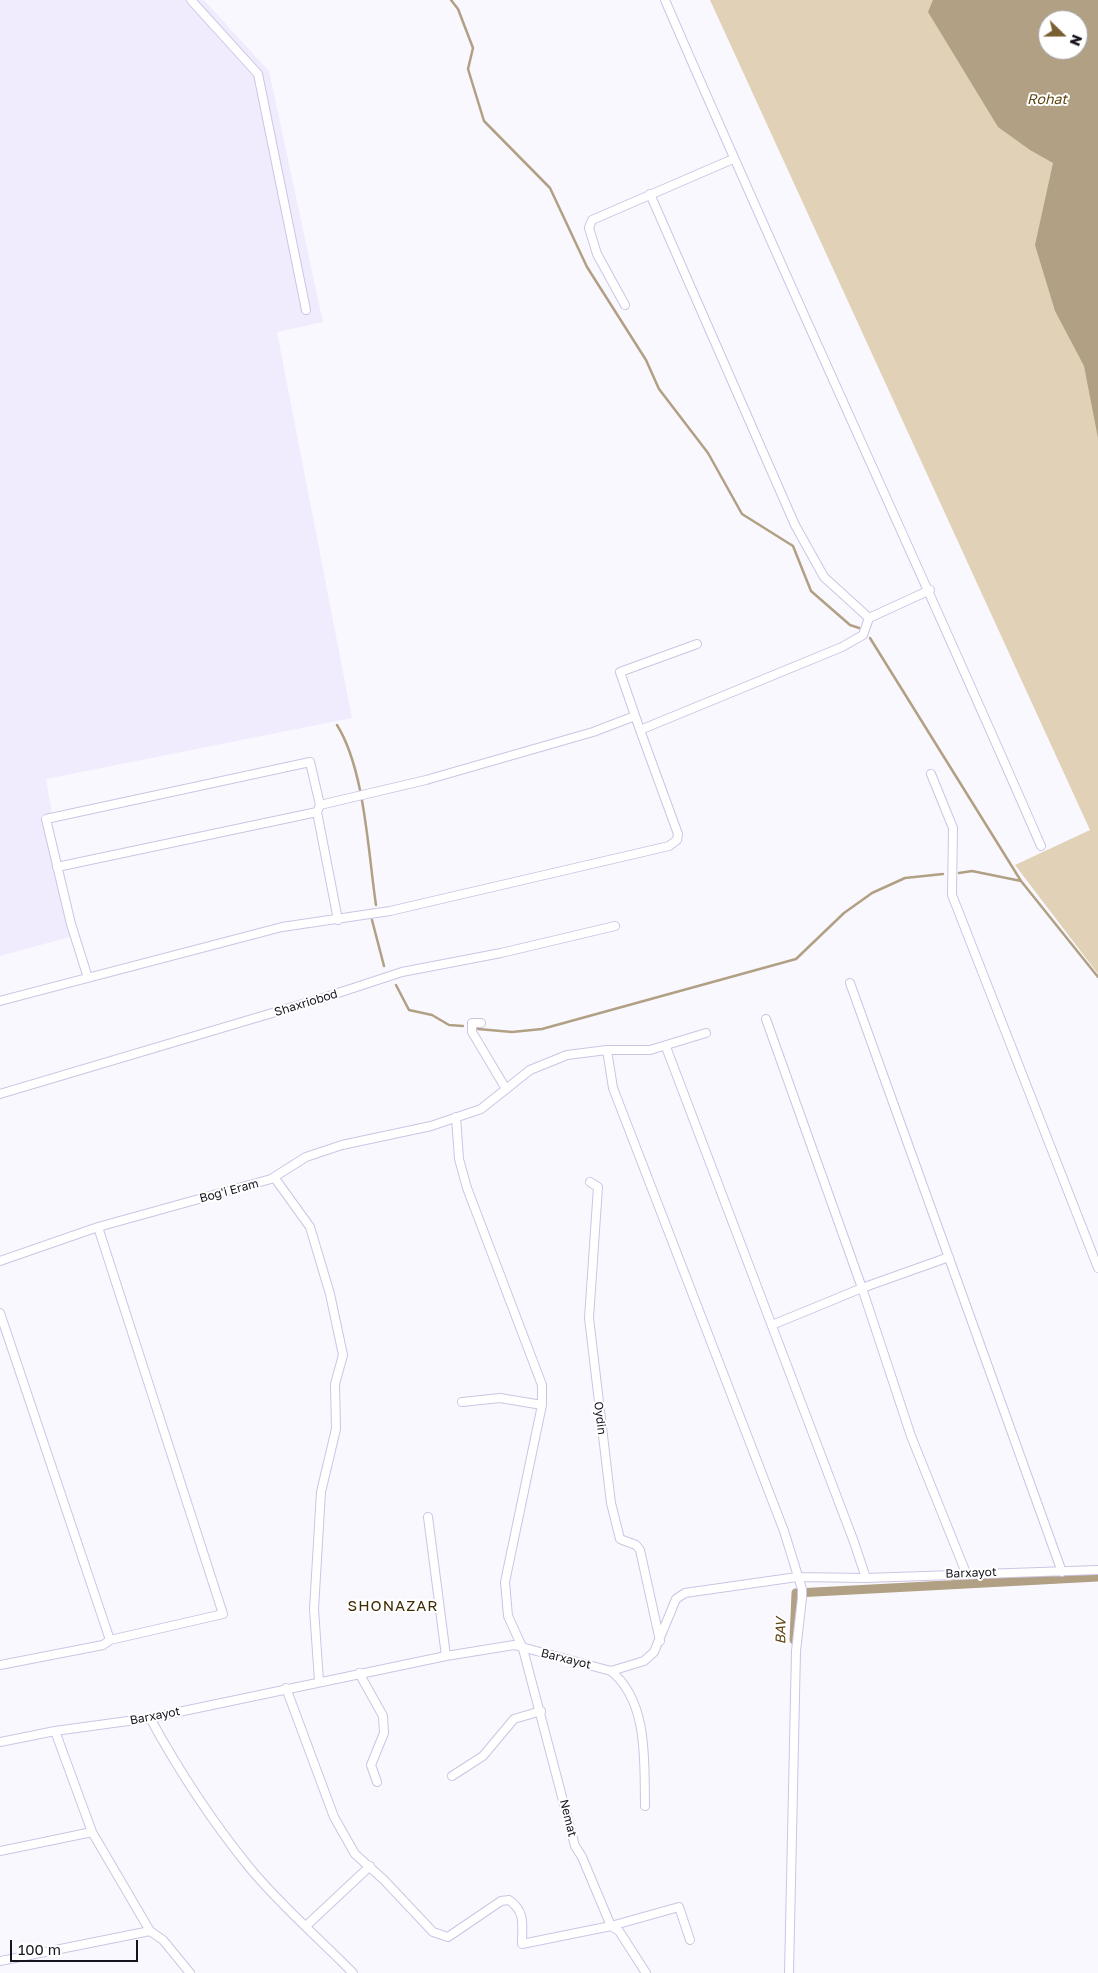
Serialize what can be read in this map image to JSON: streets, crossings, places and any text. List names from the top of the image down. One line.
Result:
{"streets":{"street":["Shaxriobod","Bog'i Eram","Oydin","Barxayot","Nemat"]},"crossings":[["Bog'i Eram","Nemat"],["Oydin","Barxayot"],["Barxayot","Nemat"]],"districts":["SHONAZAR"],"water":["Rohat","BAV"],"scale_bar":"100 m","north":"right"}
